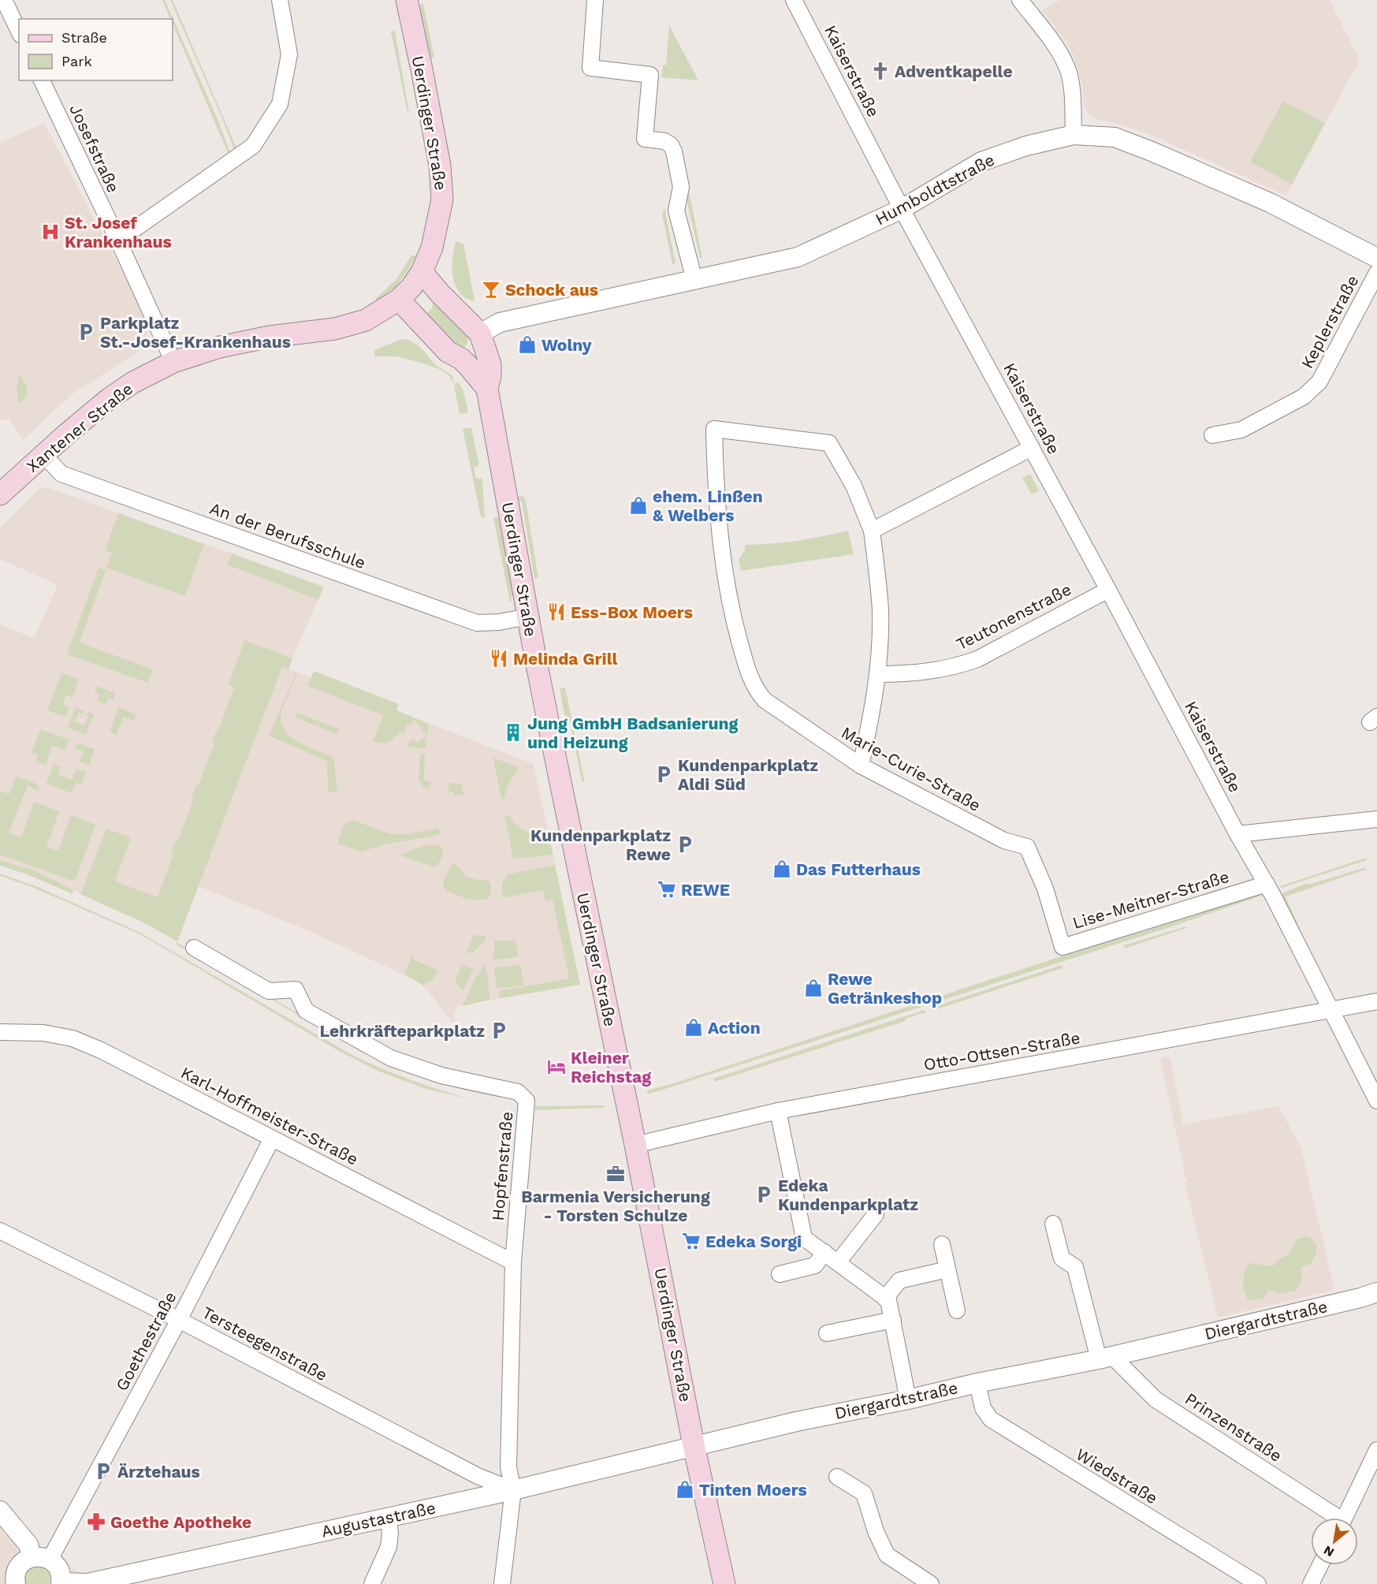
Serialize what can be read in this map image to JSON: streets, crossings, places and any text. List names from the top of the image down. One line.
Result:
{"streets":{"main road":["Uerdinger Straße","Xantener Straße"],"street":["Kaiserstraße","Josefstraße","Humboldtstraße","Keplerstraße","An der Berufsschule","Teutonenstraße","Marie-Curie-Straße","Lise-Meitner-Straße","Otto-Ottsen-Straße","Karl-Hoffmeister-Straße","Hopfenstraße","Diergardtstraße","Goethestraße","Tersteegenstraße","Prinzenstraße","Wiedstraße","Augustastraße"]},"crossings":[["Kaiserstraße","Humboldtstraße"],["Kaiserstraße","Teutonenstraße"],["Kaiserstraße","Lise-Meitner-Straße"],["Kaiserstraße","Otto-Ottsen-Straße"],["Uerdinger Straße","Humboldtstraße"],["Uerdinger Straße","Xantener Straße"],["Uerdinger Straße","An der Berufsschule"],["Uerdinger Straße","Otto-Ottsen-Straße"],["Uerdinger Straße","Diergardtstraße"],["Uerdinger Straße","Augustastraße"],["Josefstraße","Xantener Straße"],["Xantener Straße","An der Berufsschule"],["Marie-Curie-Straße","Lise-Meitner-Straße"],["Karl-Hoffmeister-Straße","Hopfenstraße"],["Karl-Hoffmeister-Straße","Goethestraße"],["Hopfenstraße","Tersteegenstraße"],["Hopfenstraße","Augustastraße"],["Diergardtstraße","Prinzenstraße"],["Diergardtstraße","Wiedstraße"],["Diergardtstraße","Augustastraße"],["Goethestraße","Tersteegenstraße"],["Tersteegenstraße","Augustastraße"]],"places":{"church":["Adventkapelle"],"hospital":["St. Josef Krankenhaus"],"bar":["Schock aus"],"parking":["Parkplatz St.-Josef-Krankenhaus","Kundenparkplatz Aldi Süd","Kundenparkplatz Rewe","Lehrkräfteparkplatz","Edeka Kundenparkplatz","Ärztehaus"],"shop":["Wolny","ehem. Linßen & Welbers","Das Futterhaus","Rewe Getränkeshop","Action","Tinten Moers"],"restaurant":["Ess-Box Moers","Melinda Grill"],"building":["Jung GmbH Badsanierung und Heizung"],"supermarket":["REWE","Edeka Sorgi"],"hotel":["Kleiner Reichstag"],"office":["Barmenia Versicherung - Torsten Schulze"],"pharmacy":["Goethe Apotheke"]},"legend":["Straße","Park"],"north":"bottom left"}
